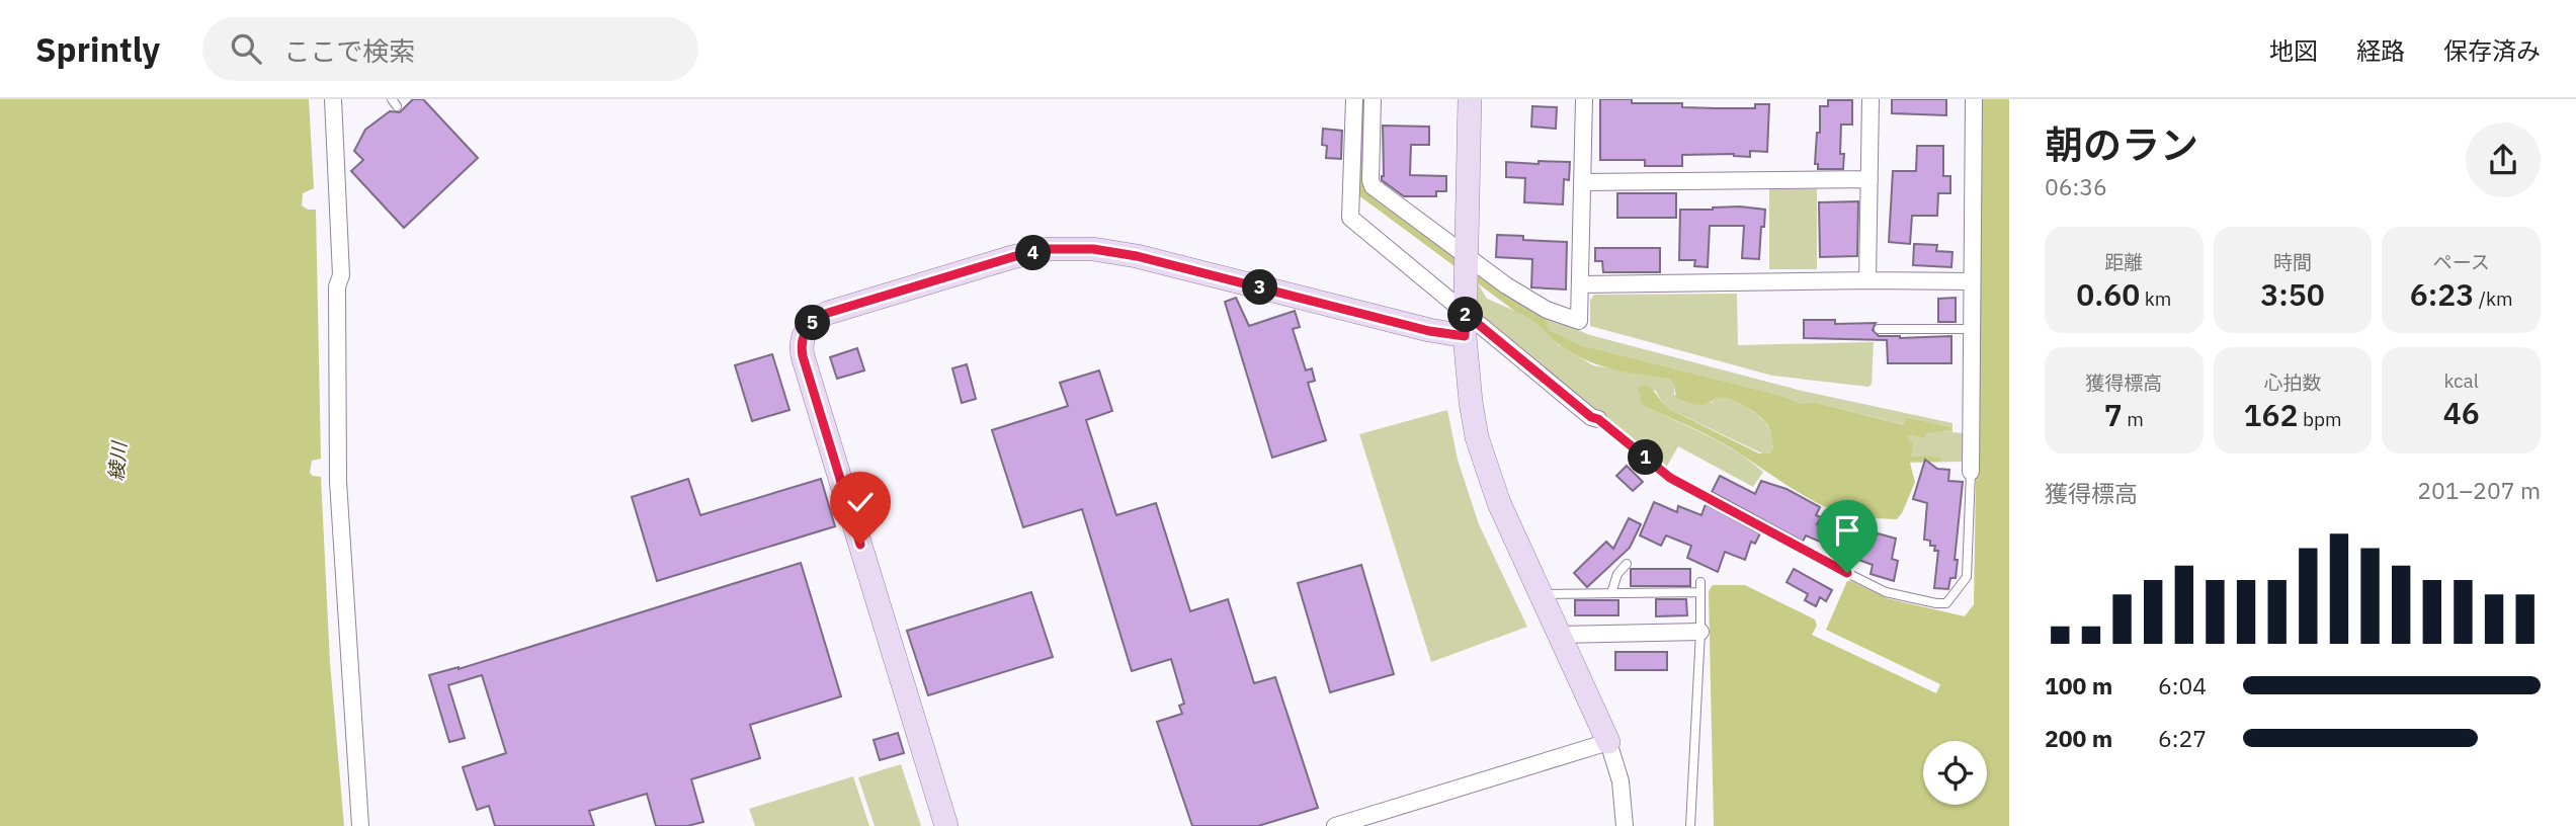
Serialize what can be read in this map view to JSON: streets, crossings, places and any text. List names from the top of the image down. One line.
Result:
{"water":["綾川"],"page":{"header":"Sprintly","search":"ここで検索","nav":["地図","経路","保存済み"],"heading":["朝のラン","06:36"],"stats":[["距離","0.60 km"],["時間","3:50"],["ペース","6:23 /km"],["獲得標高","7 m"],["心拍数","162 bpm"],["kcal","46"]],"pins":["4","3","2","5","1"],"chart":["獲得標高","201–207 m"],"list":[{"name":"100 m","note":"6:04"},{"name":"200 m","note":"6:27"}]}}
